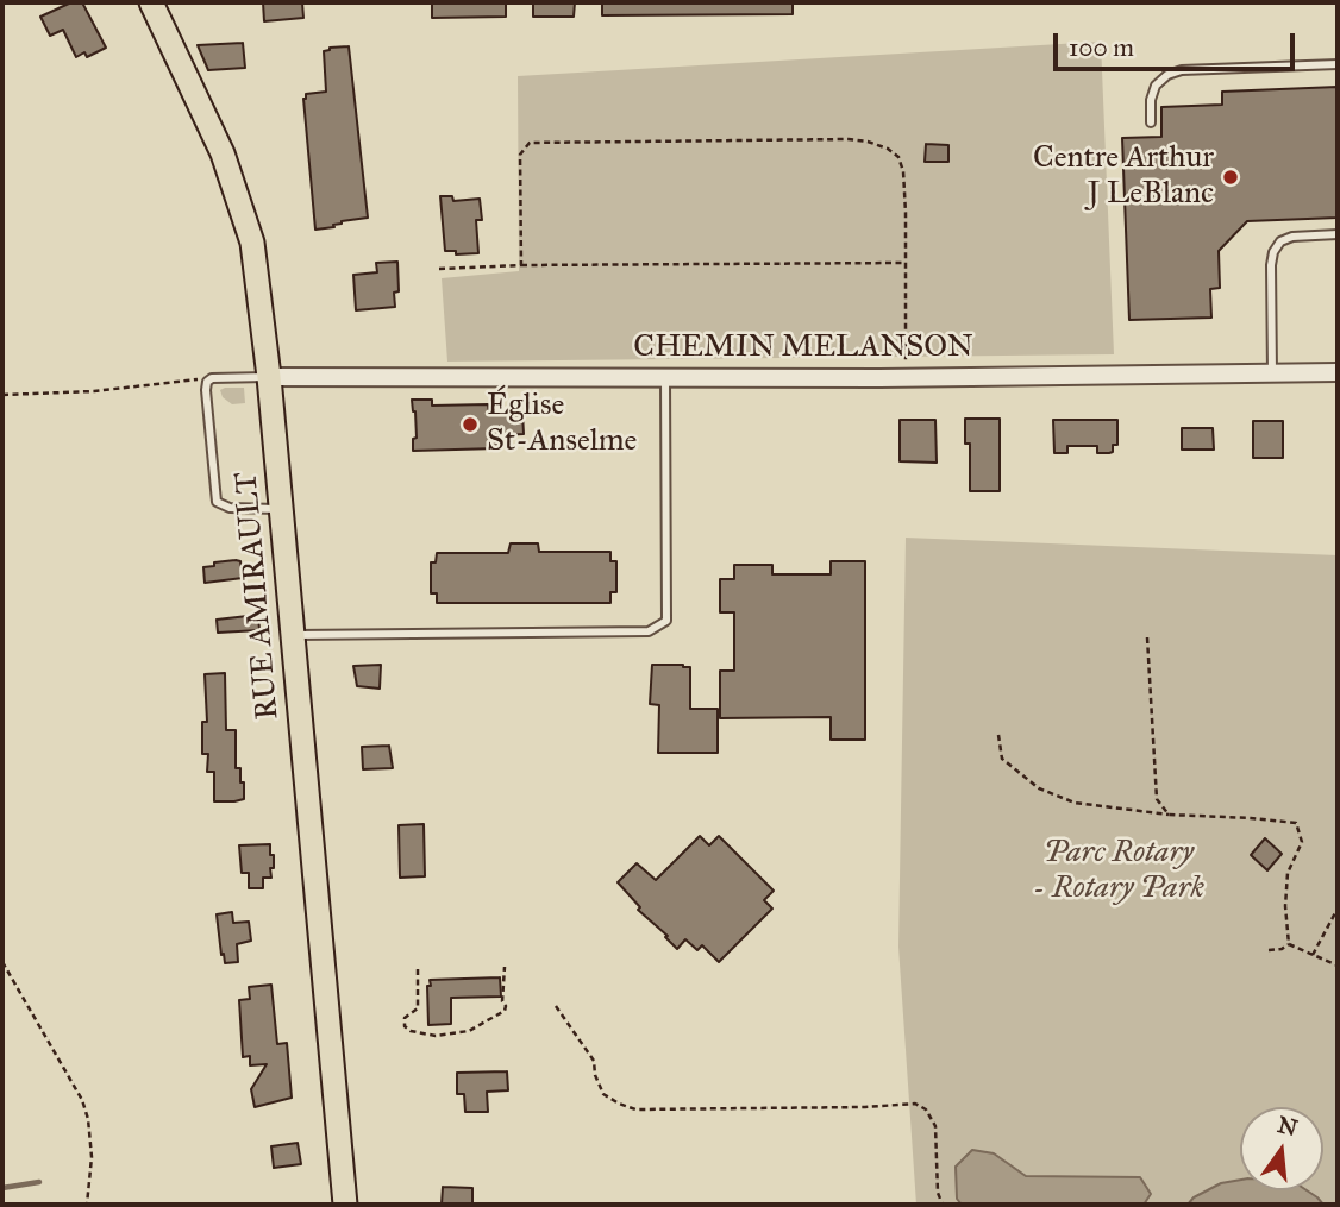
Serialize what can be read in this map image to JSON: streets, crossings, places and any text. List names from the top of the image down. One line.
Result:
{"streets":{"main road":["RUE AMIRAULT"],"street":["CHEMIN MELANSON"]},"crossings":[["CHEMIN MELANSON","RUE AMIRAULT"]],"parks":["Parc Rotary - Rotary Park"],"places":["Centre Arthur J LeBlanc","Église St-Anselme"],"scale_bar":"100 m","north":"top"}
